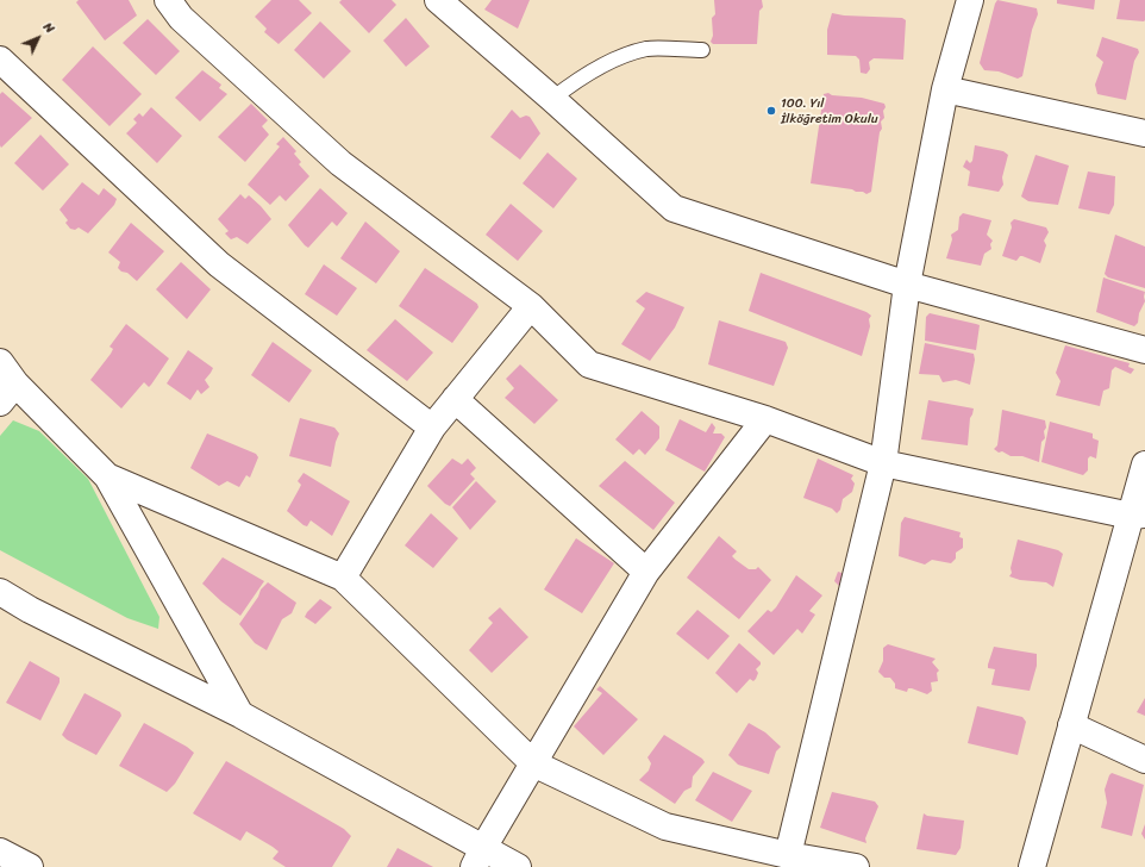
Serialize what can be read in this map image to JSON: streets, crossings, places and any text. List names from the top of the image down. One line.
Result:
{"places":["100. Yıl İlköğretim Okulu"],"north":"top right"}
